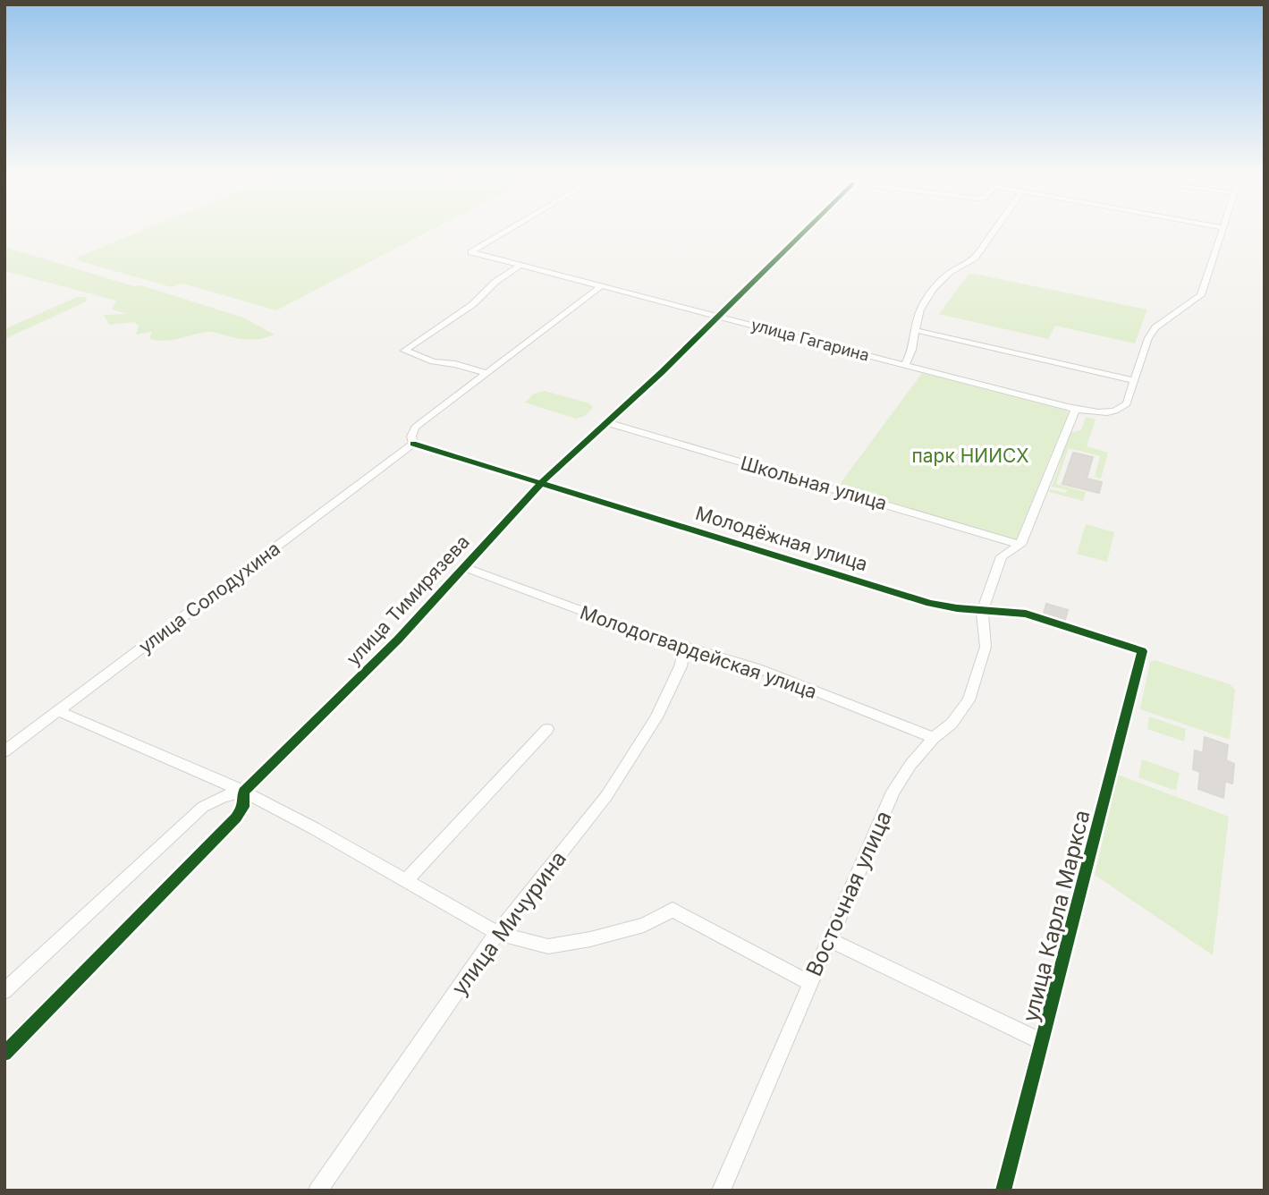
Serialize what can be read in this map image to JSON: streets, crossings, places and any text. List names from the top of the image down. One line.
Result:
{"streets":{"street":["улица Гагарина","Школьная улица","Молодёжная улица","улица Солодухина","улица Тимирязева","Молодогвардейская улица","Восточная улица","улица Карла Маркса","улица Мичурина"]},"crossings":[["улица Гагарина","улица Тимирязева"],["Школьная улица","улица Тимирязева"],["Молодёжная улица","улица Солодухина"],["Молодёжная улица","улица Тимирязева"],["Молодёжная улица","Восточная улица"],["Молодёжная улица","улица Карла Маркса"],["улица Тимирязева","Молодогвардейская улица"],["Молодогвардейская улица","Восточная улица"],["Молодогвардейская улица","улица Мичурина"]],"parks":["парк НИИСХ"]}
